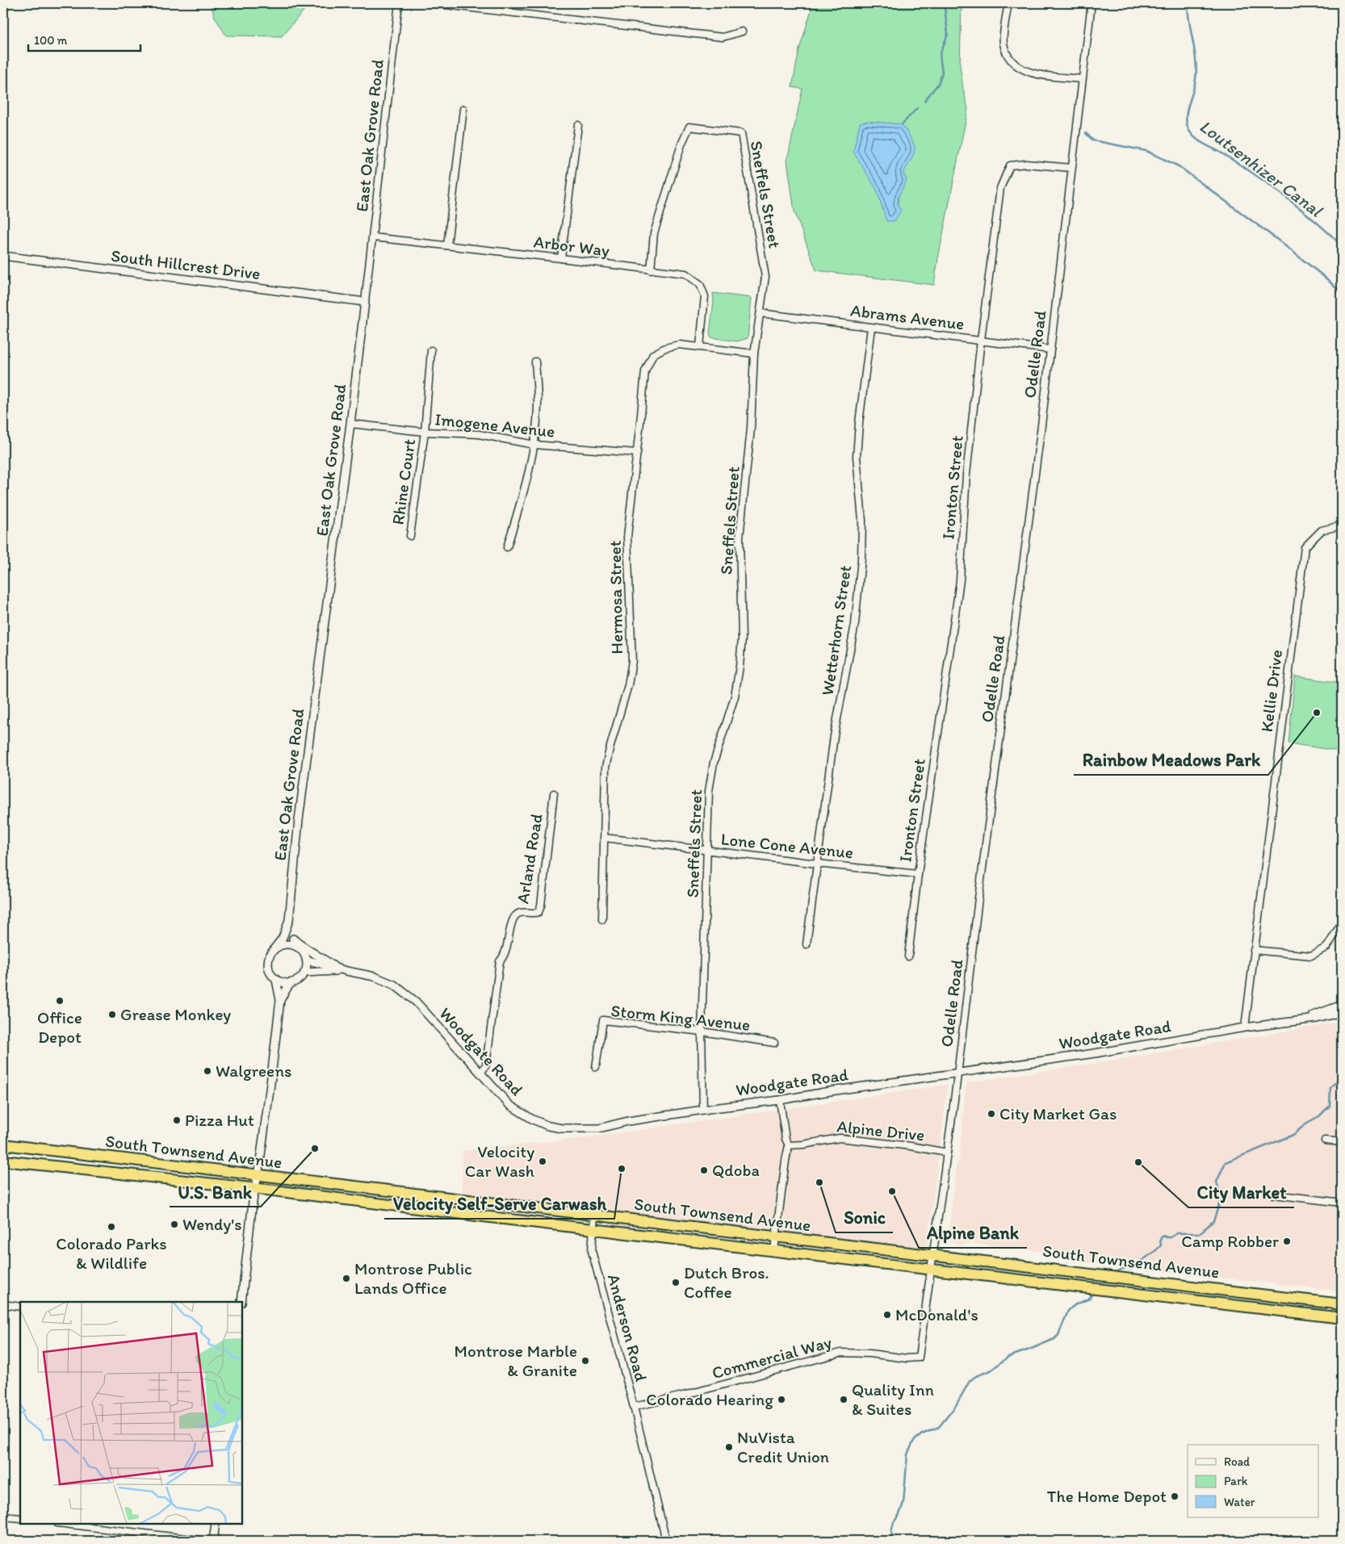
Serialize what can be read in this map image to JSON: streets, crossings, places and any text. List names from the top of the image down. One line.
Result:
{"streets":{"highway":["South Townsend Avenue"],"street":["East Oak Grove Road","Sneffels Street","Arbor Way","South Hillcrest Drive","Abrams Avenue","Odelle Road","Imogene Avenue","Rhine Court","Ironton Street","Hermosa Street","Wetterhorn Street","Kellie Drive","Lone Cone Avenue","Arland Road","Storm King Avenue","Woodgate Road","Alpine Drive","Anderson Road","Commercial Way"]},"crossings":[["East Oak Grove Road","Arbor Way"],["East Oak Grove Road","South Hillcrest Drive"],["East Oak Grove Road","Imogene Avenue"],["East Oak Grove Road","Woodgate Road"],["Sneffels Street","Arbor Way"],["Sneffels Street","Abrams Avenue"],["Sneffels Street","Lone Cone Avenue"],["Sneffels Street","Storm King Avenue"],["Sneffels Street","Woodgate Road"],["Arbor Way","Hermosa Street"],["Abrams Avenue","Odelle Road"],["Abrams Avenue","Ironton Street"],["Abrams Avenue","Wetterhorn Street"],["Odelle Road","Ironton Street"],["Odelle Road","Woodgate Road"],["Odelle Road","Alpine Drive"],["Odelle Road","South Townsend Avenue"],["Odelle Road","Commercial Way"],["Imogene Avenue","Rhine Court"],["Imogene Avenue","Hermosa Street"],["Ironton Street","Lone Cone Avenue"],["Hermosa Street","Lone Cone Avenue"],["Wetterhorn Street","Lone Cone Avenue"],["Kellie Drive","Woodgate Road"],["Arland Road","Woodgate Road"],["South Townsend Avenue","Anderson Road"],["Anderson Road","Commercial Way"]],"water":["Loutsenhizer Canal"],"places":["Rainbow Meadows Park","Office Depot","Grease Monkey","Walgreens","City Market Gas","Pizza Hut","U.S. Bank","Velocity Car Wash","City Market","Velocity Self-Serve Carwash","Qdoba","Sonic","Alpine Bank","Wendy's","Colorado Parks & Wildlife","Camp Robber","Montrose Public Lands Office","Dutch Bros. Coffee","McDonald's","Montrose Marble & Granite","Colorado Hearing","Quality Inn & Suites","NuVista Credit Union","The Home Depot"],"legend":["Road","Park","Water"],"scale_bar":"100 m"}
